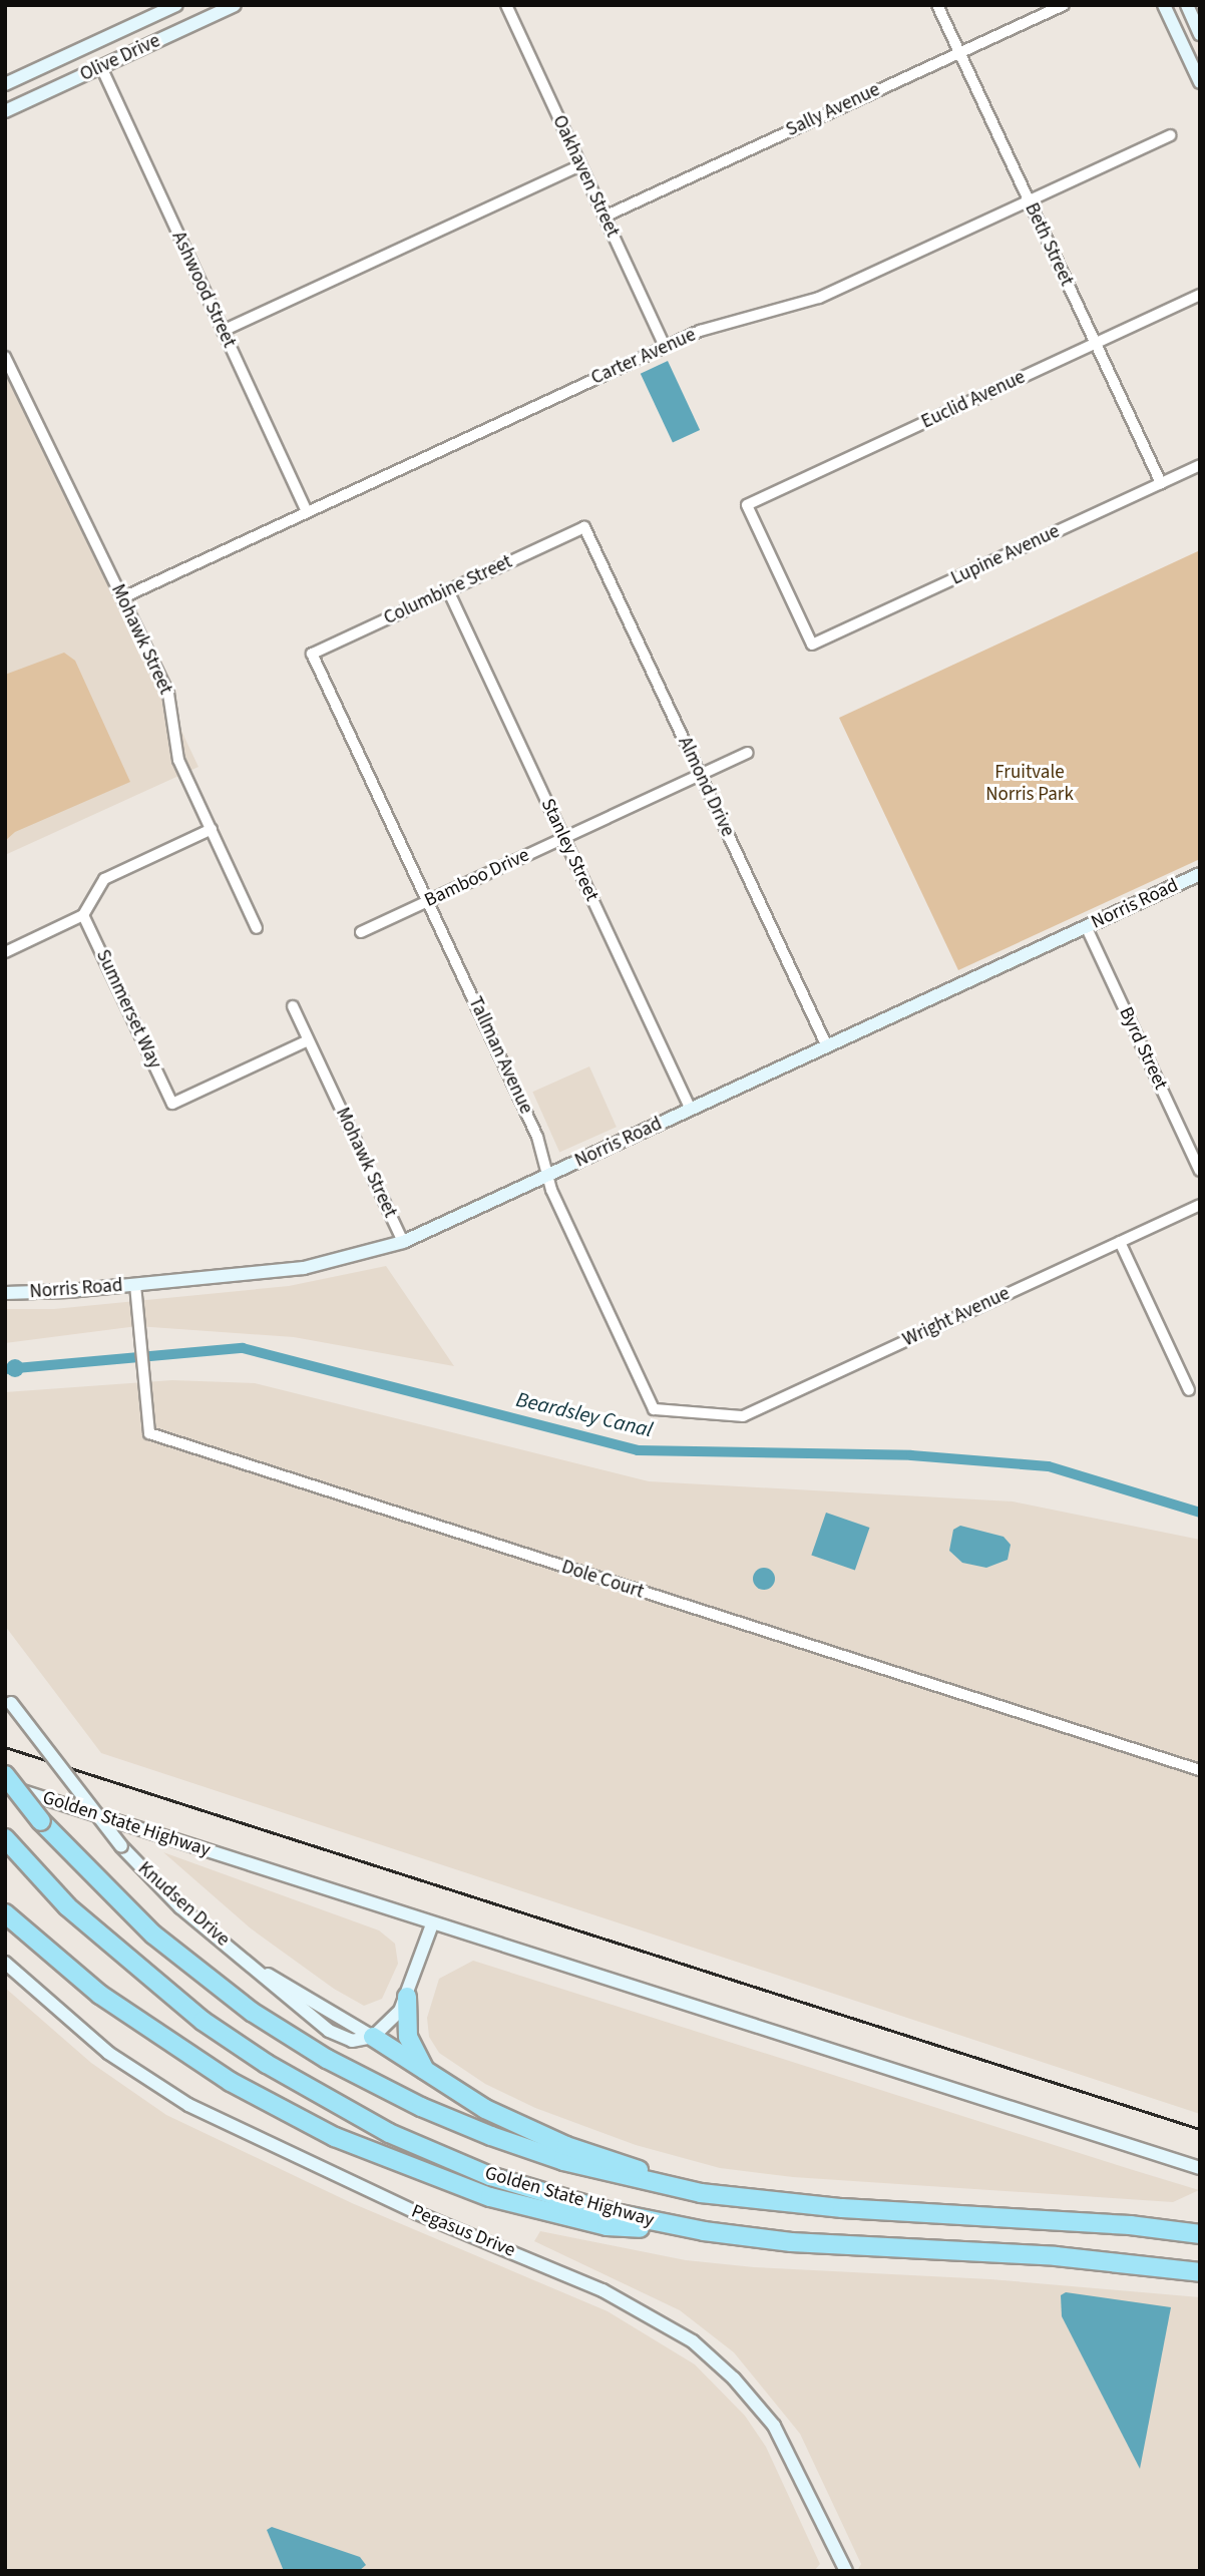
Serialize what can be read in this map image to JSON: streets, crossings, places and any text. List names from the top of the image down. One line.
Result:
{"streets":{"highway":["Golden State Highway"],"street":["Olive Drive","Sally Avenue","Oakhaven Street","Beth Street","Ashwood Street","Carter Avenue","Euclid Avenue","Lupine Avenue","Columbine Street","Mohawk Street","Almond Drive","Stanley Street","Bamboo Drive","Norris Road","Summerset Way","Byrd Street","Tallman Avenue","Wright Avenue","Dole Court","Knudsen Drive","Pegasus Drive"]},"crossings":[["Olive Drive","Ashwood Street"],["Sally Avenue","Oakhaven Street"],["Sally Avenue","Beth Street"],["Oakhaven Street","Carter Avenue"],["Beth Street","Carter Avenue"],["Beth Street","Euclid Avenue"],["Beth Street","Lupine Avenue"],["Ashwood Street","Carter Avenue"],["Carter Avenue","Mohawk Street"],["Euclid Avenue","Lupine Avenue"],["Columbine Street","Almond Drive"],["Columbine Street","Stanley Street"],["Columbine Street","Tallman Avenue"],["Mohawk Street","Norris Road"],["Mohawk Street","Summerset Way"],["Almond Drive","Bamboo Drive"],["Almond Drive","Norris Road"],["Stanley Street","Bamboo Drive"],["Stanley Street","Norris Road"],["Bamboo Drive","Tallman Avenue"],["Norris Road","Byrd Street"],["Norris Road","Tallman Avenue"],["Norris Road","Dole Court"],["Tallman Avenue","Wright Avenue"]],"water":["Beardsley Canal"],"parks":["Fruitvale Norris Park"]}
